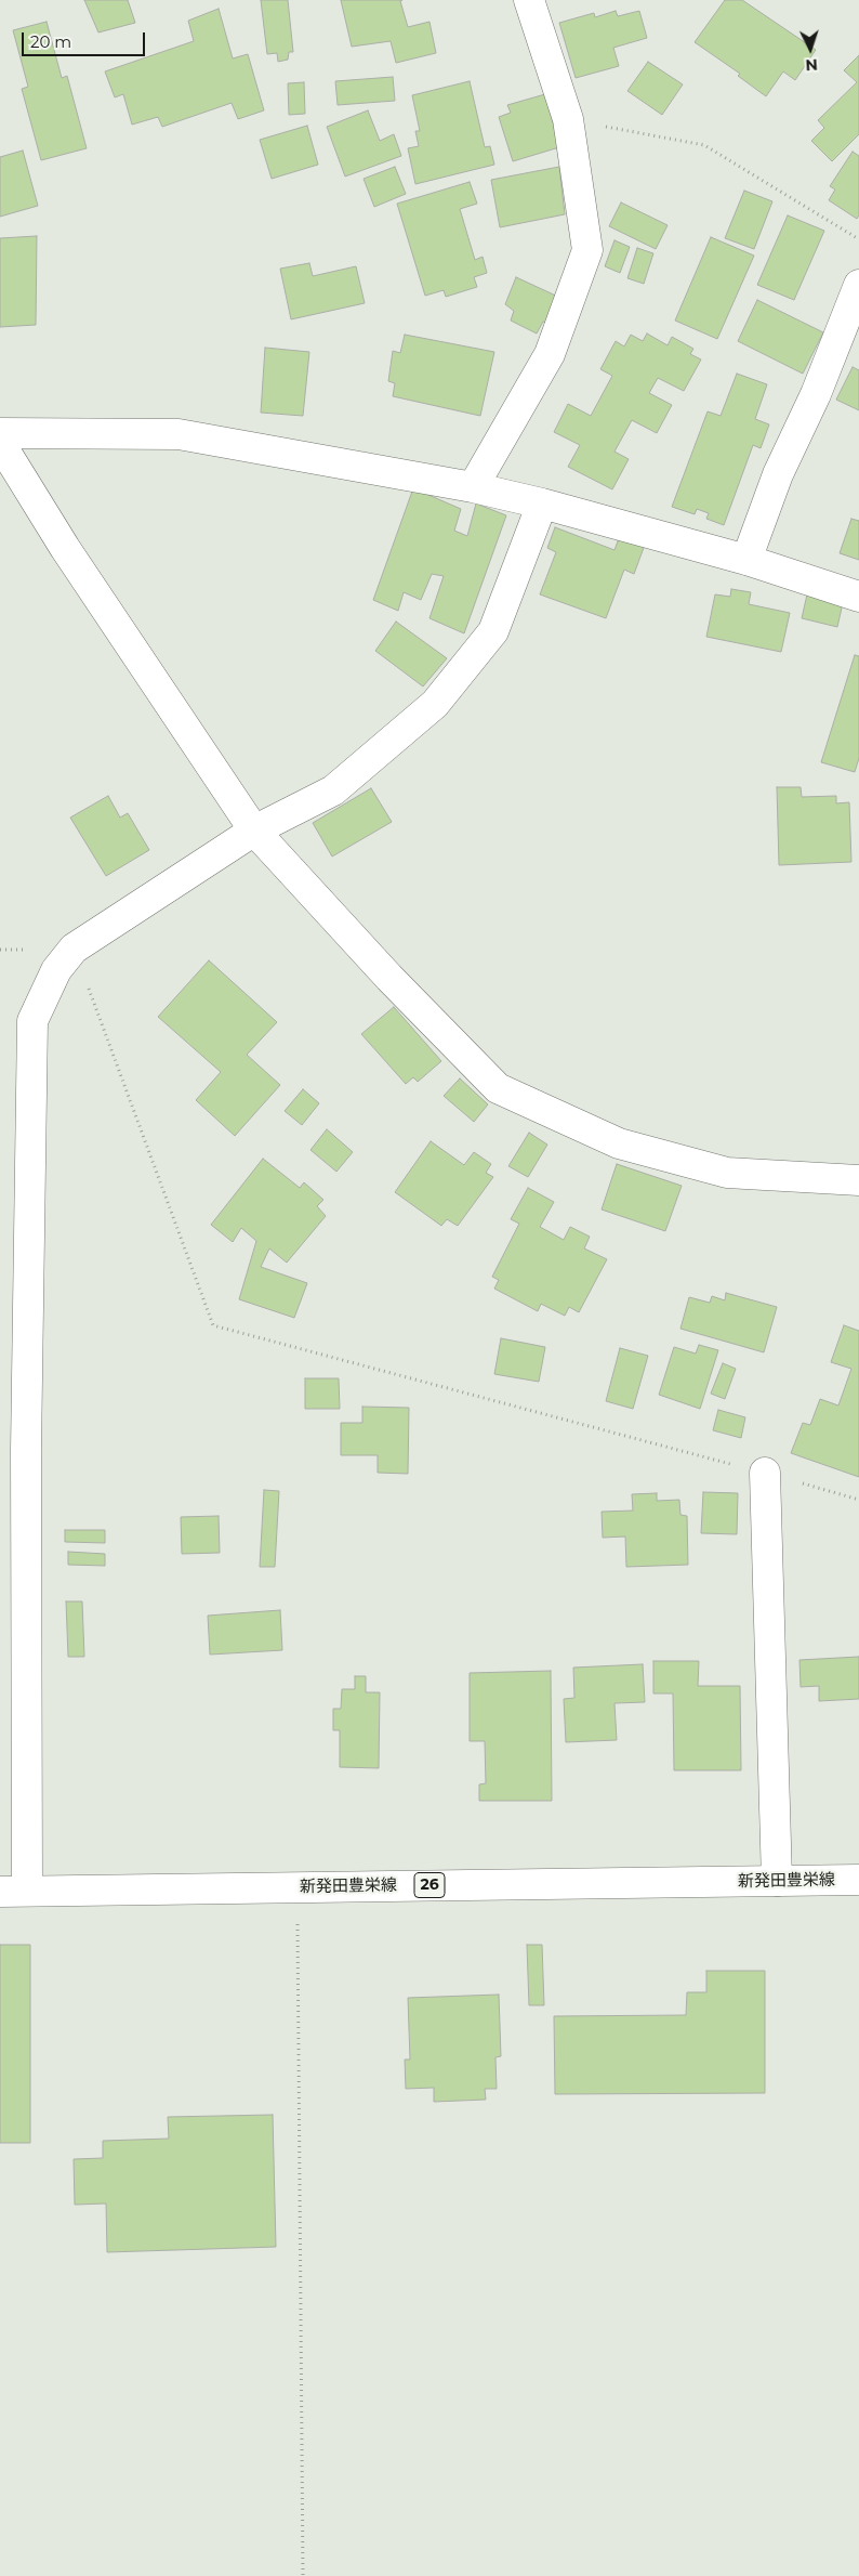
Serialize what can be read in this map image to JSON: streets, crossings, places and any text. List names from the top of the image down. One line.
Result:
{"streets":{"street":["新発田豊栄線","26"]},"scale_bar":"20 m","north":"bottom"}
